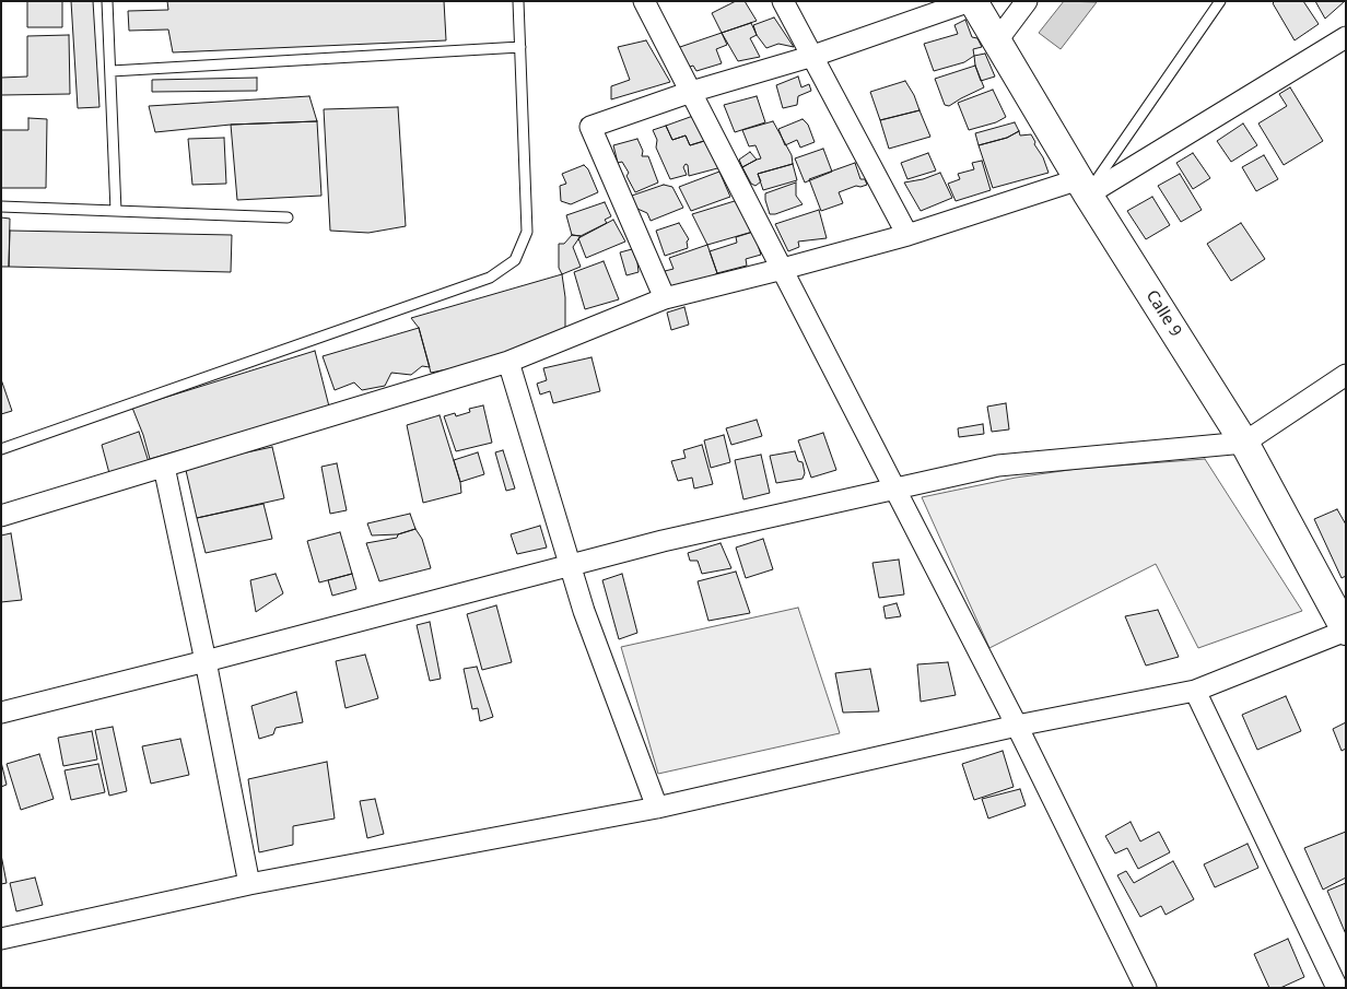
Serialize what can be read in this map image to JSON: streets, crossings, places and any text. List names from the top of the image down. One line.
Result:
{"streets":{"street":["Calle 9"]}}
